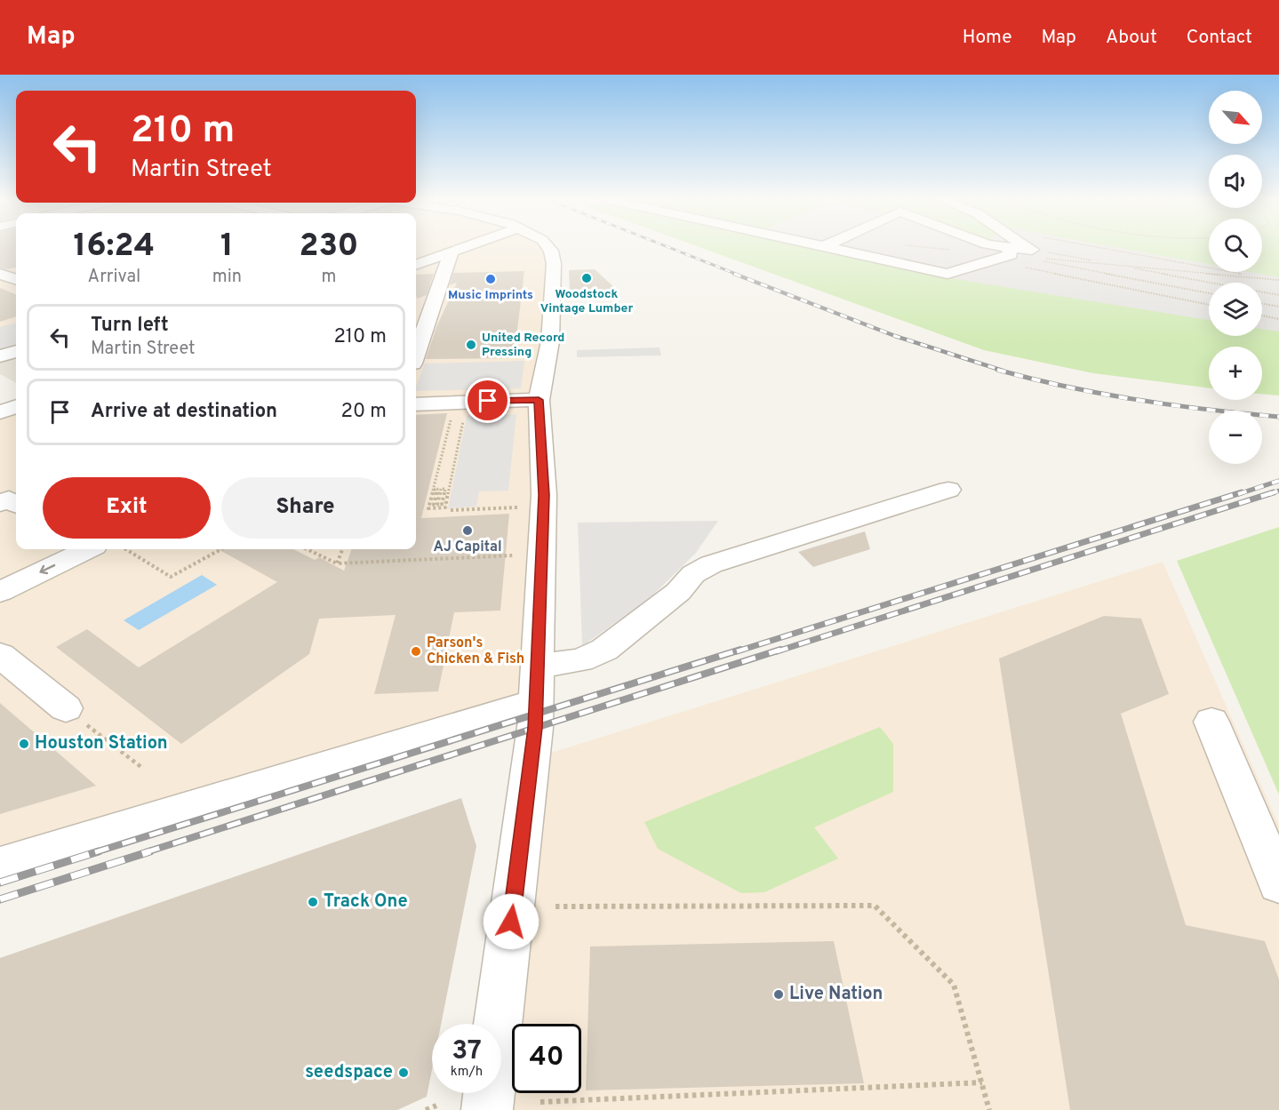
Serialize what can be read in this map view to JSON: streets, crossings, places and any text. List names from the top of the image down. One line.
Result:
{"places":["Woodstock Vintage Lumber","Music Imprints","United Record Pressing","AJ Capital","Parson's Chicken & Fish","Houston Station","Track One","Live Nation","seedspace"],"north":"bottom right","page":{"header":"Map","nav":["Home","Map","About","Contact"],"map_buttons":["+","−"],"turn":["210 m","Martin Street"],"eta":["16:24","Arrival","1","min","230","m"],"list":[{"name":"Turn left","note":"Martin Street","value":"210 m"},{"name":"Arrive at destination","value":"20 m"}],"buttons":["Exit","Share"],"speed":"37 km/h","limit":"40"}}
